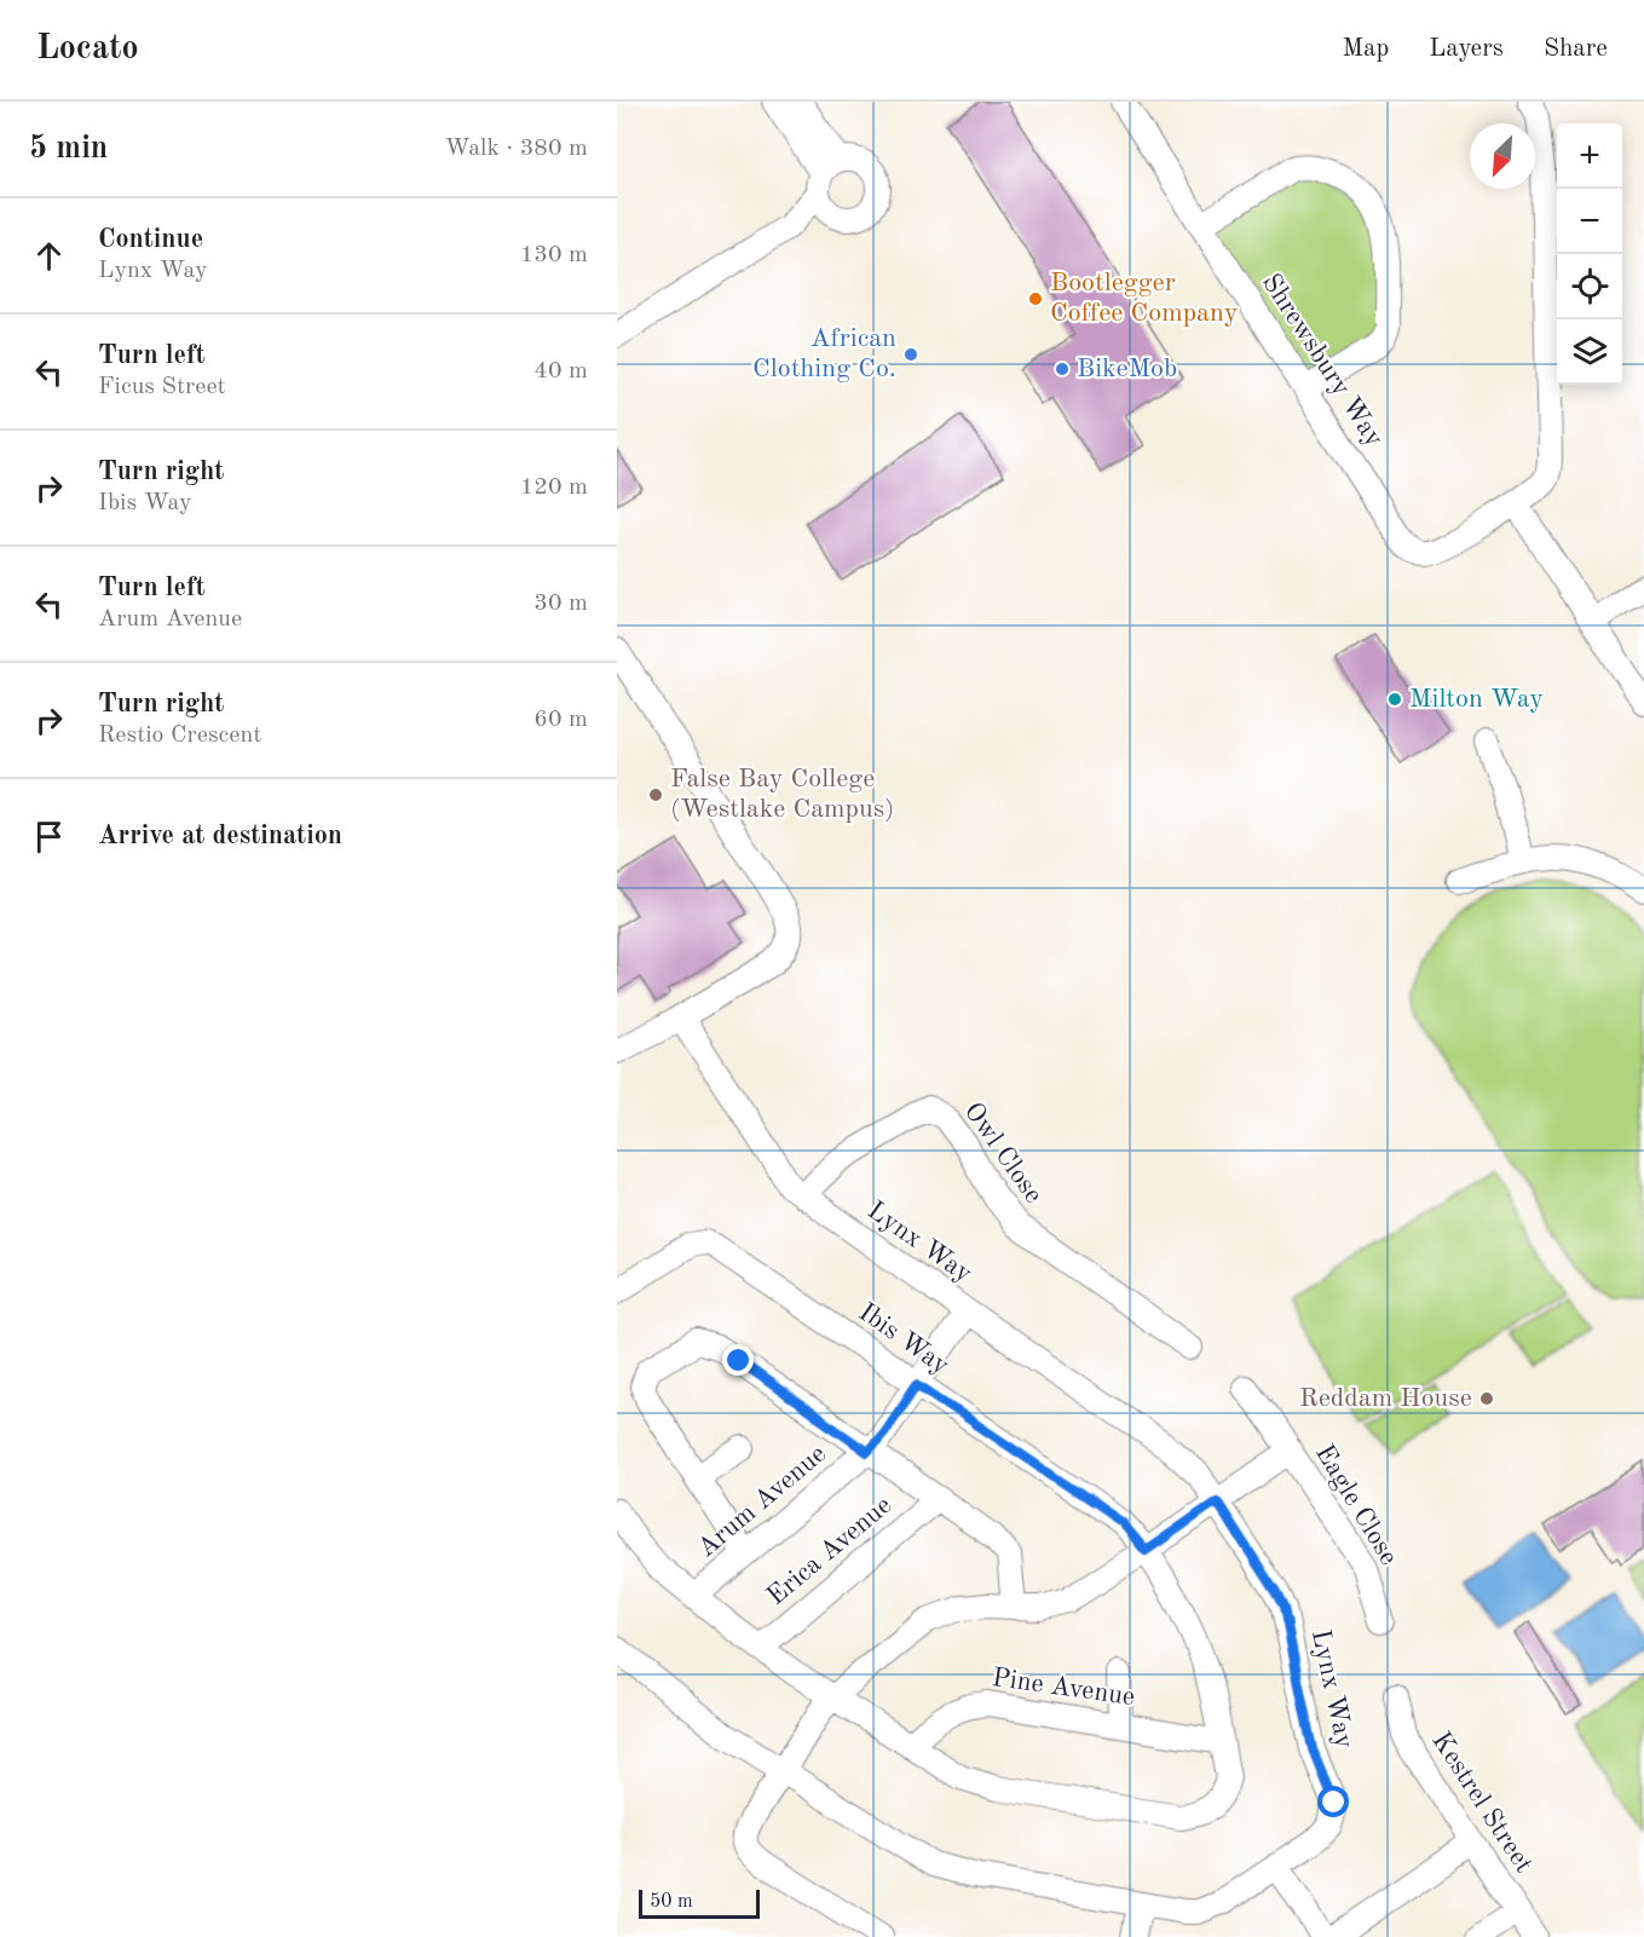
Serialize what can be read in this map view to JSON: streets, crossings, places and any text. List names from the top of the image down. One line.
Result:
{"streets":{"street":["Shrewsbury Way","Owl Close","Lynx Way","Ibis Way","Arum Avenue","Eagle Close","Erica Avenue","Pine Avenue","Kestrel Street"]},"crossings":[["Owl Close","Lynx Way"],["Lynx Way","Arum Avenue"],["Ibis Way","Arum Avenue"],["Ibis Way","Pine Avenue"]],"places":["Bootlegger Coffee Company","African Clothing Co.","BikeMob","Milton Way","False Bay College (Westlake Campus)","Reddam House"],"scale_bar":"50 m","north":"bottom left","page":{"header":"Locato","nav":["Map","Layers","Share"],"heading":["5 min","Walk · 380 m"],"map_buttons":["+","−"],"list":[["Continue","Lynx Way","130 m"],["Turn left","Ficus Street","40 m"],["Turn right","Ibis Way","120 m"],["Turn left","Arum Avenue","30 m"],["Turn right","Restio Crescent","60 m"],"Arrive at destination"],"scale":"50 m"}}
